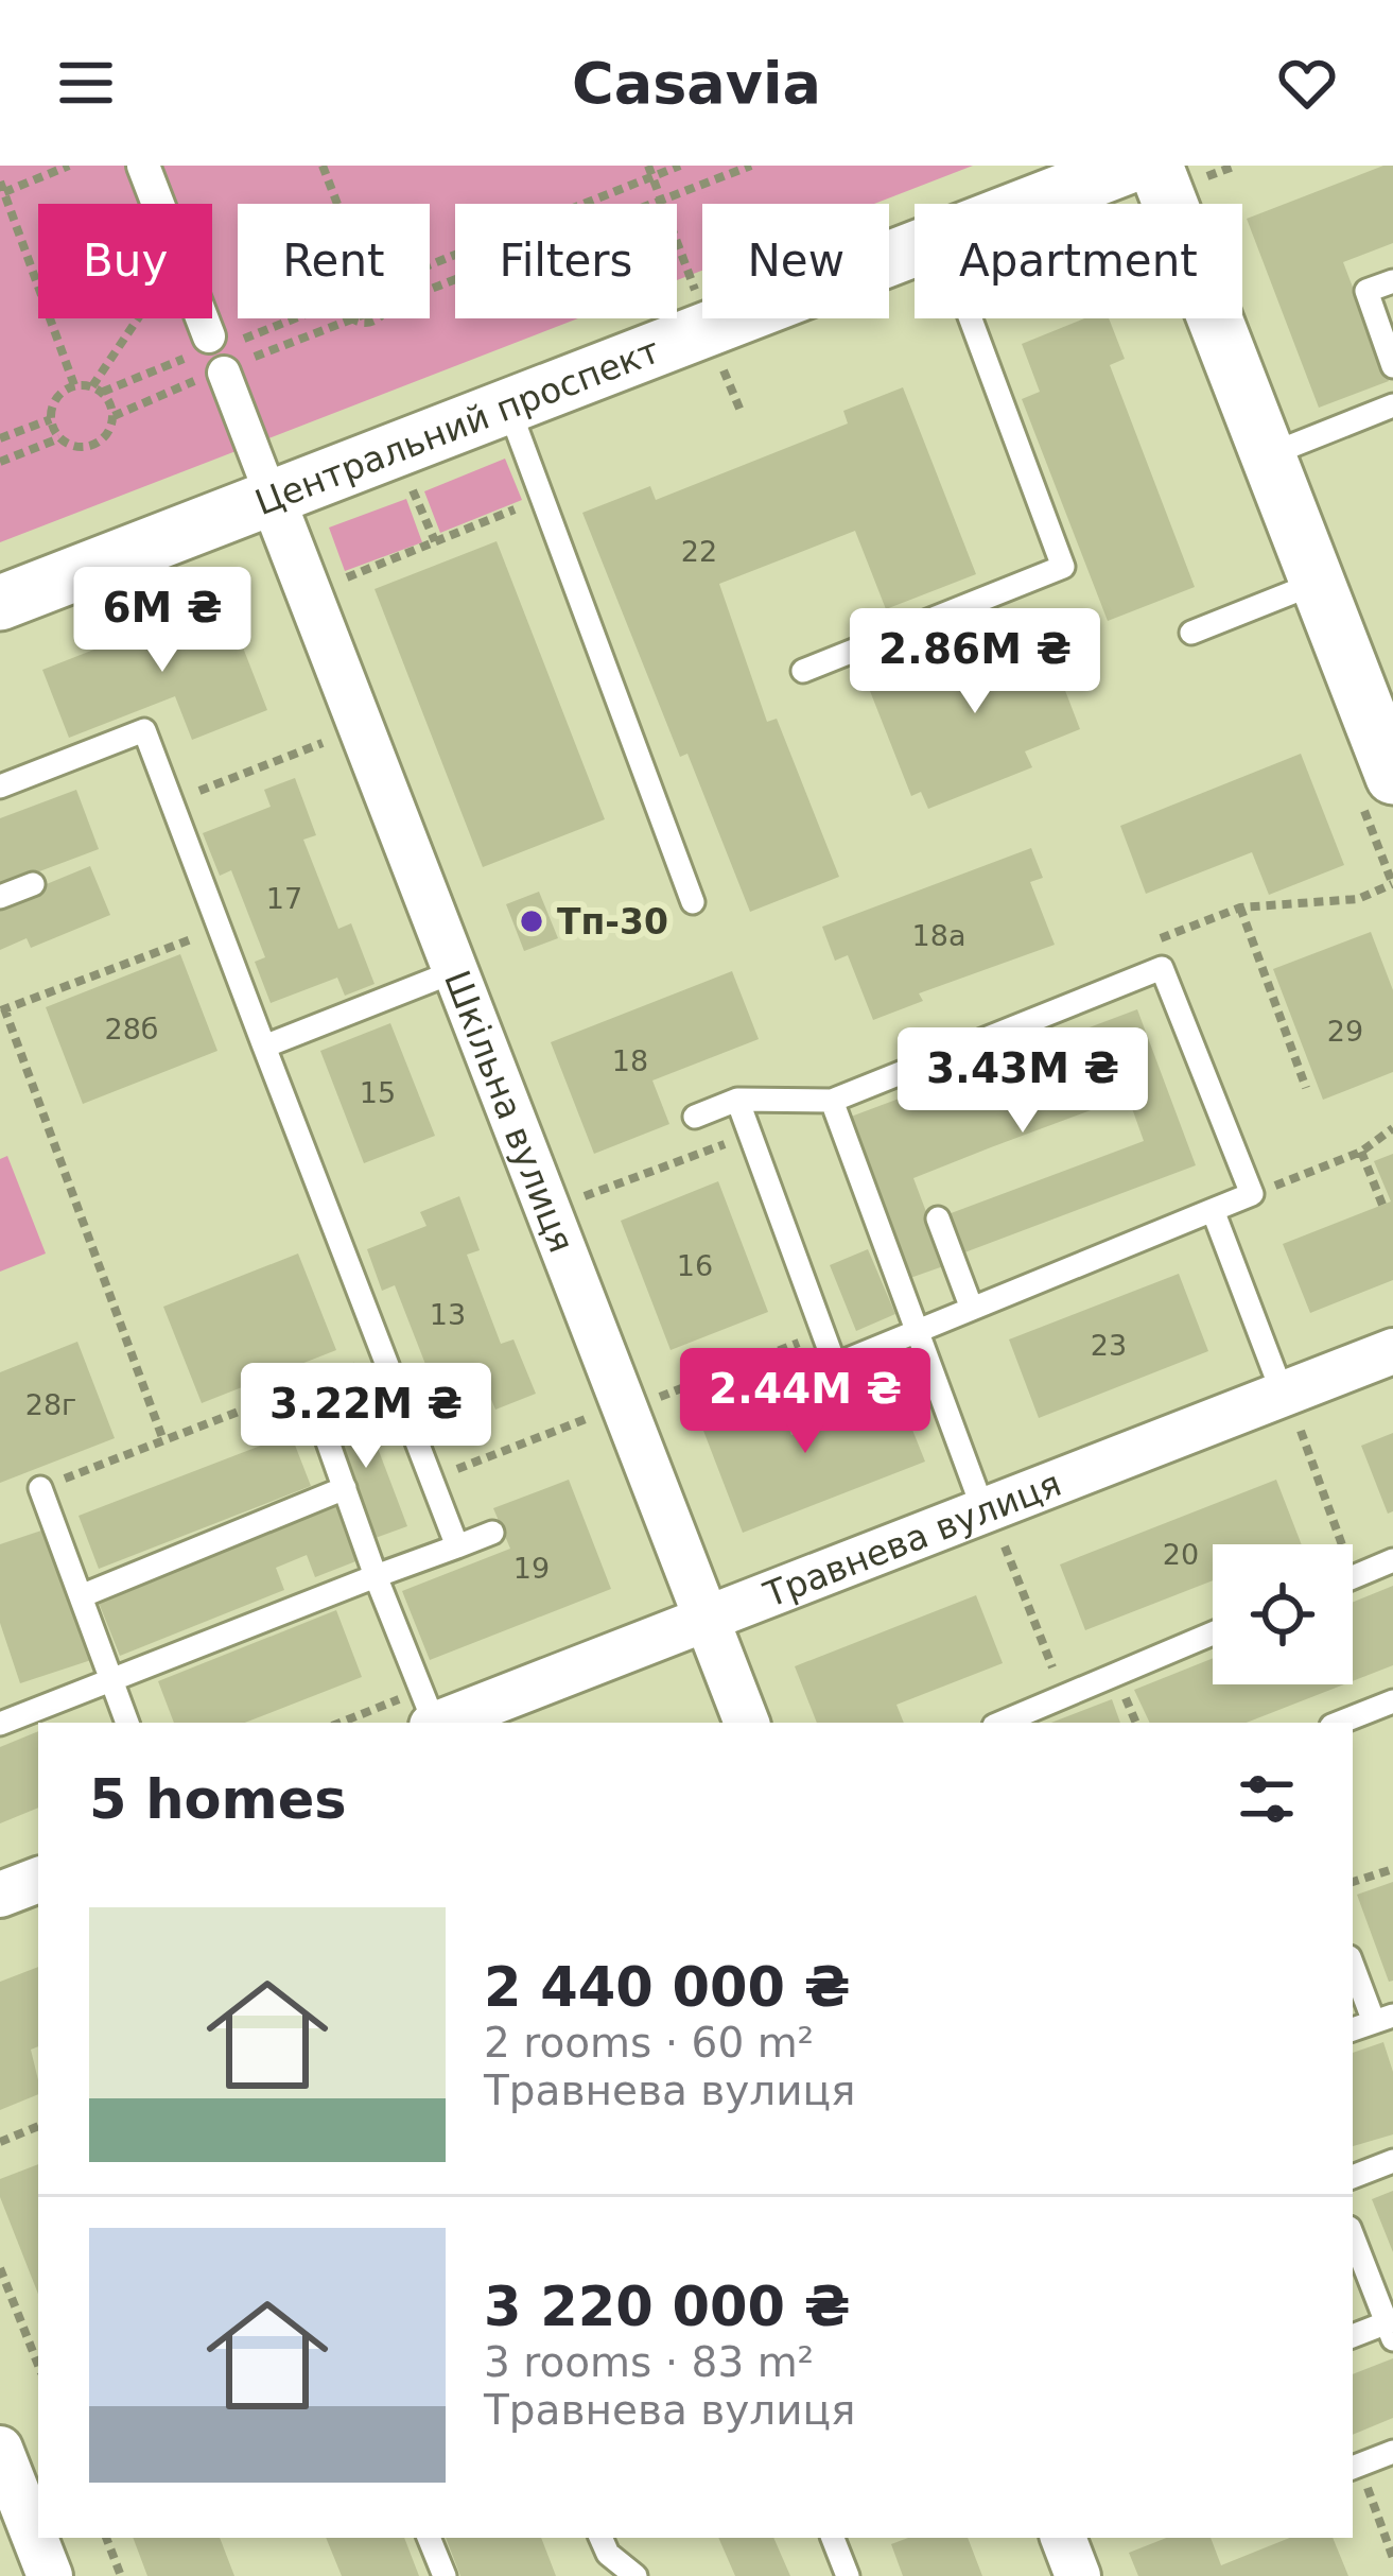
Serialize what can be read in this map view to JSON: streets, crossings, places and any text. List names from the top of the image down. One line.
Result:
{"streets":{"street":["Центральний проспект","Шкільна вулиця","Травнева вулиця"]},"crossings":[["Центральний проспект","Шкільна вулиця"],["Шкільна вулиця","Травнева вулиця"]],"places":["Тп-30"],"house_numbers":["22","17","18а","28б","29","18","15","16","13","23","28г","20","19"],"page":{"header":"Casavia","chip":["Buy","Rent","Filters","New","Apartment"],"price":["6M ₴","2.86M ₴","3.43M ₴","2.44M ₴","3.22M ₴"],"heading":"5 homes","list":[{"name":"2 440 000 ₴","note":"2 rooms · 60 m² · Травнева вулиця"},{"name":"3 220 000 ₴","note":"3 rooms · 83 m² · Травнева вулиця"}]}}
